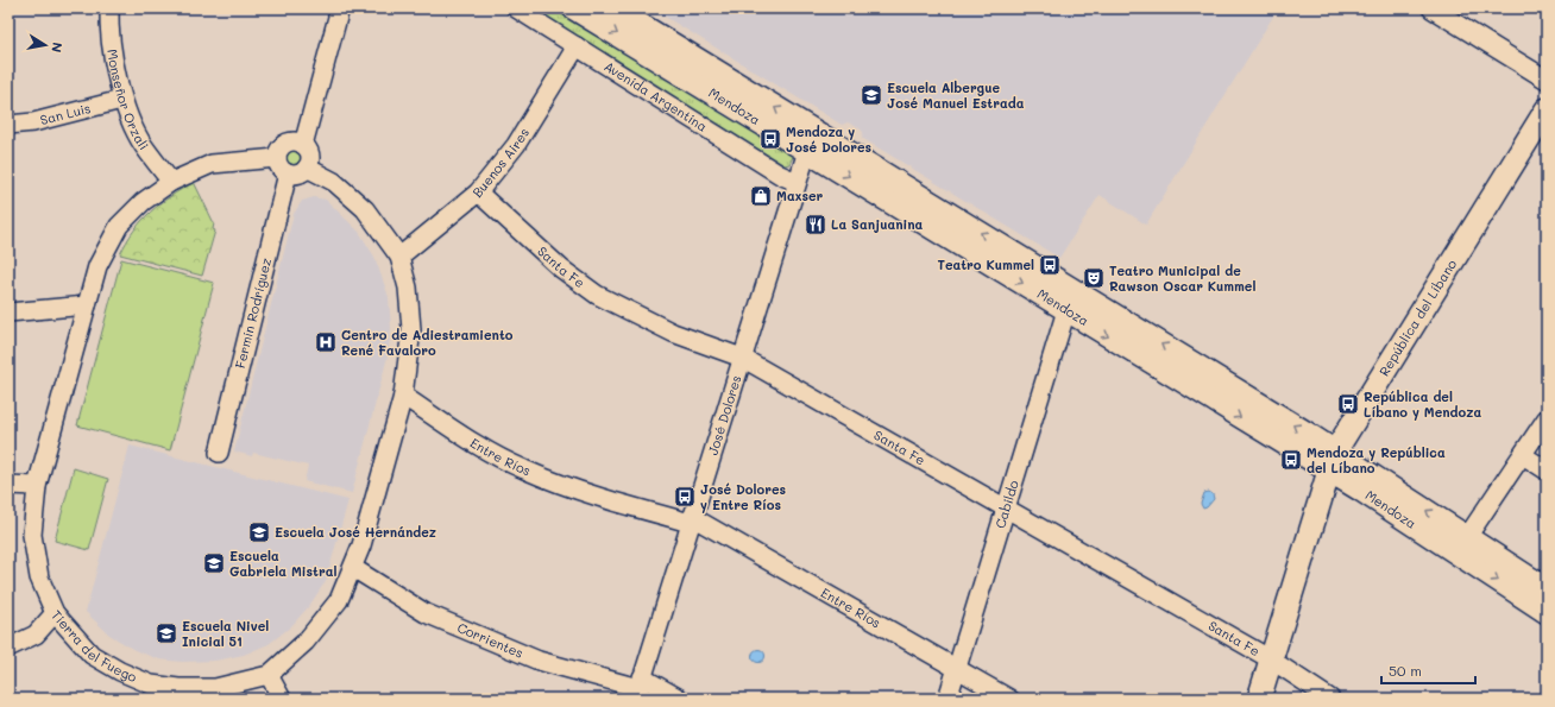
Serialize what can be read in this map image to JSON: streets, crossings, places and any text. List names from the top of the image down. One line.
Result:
{"streets":{"main road":["Mendoza","República del Líbano"],"street":["Avenida Argentina","Monseñor Orzali","San Luis","Buenos Aires","Santa Fe","Fermín Rodríguez","José Dolores","Entre Ríos","Cabildo","Corrientes","Tierra del Fuego"]},"crossings":[["Avenida Argentina","Buenos Aires"],["Avenida Argentina","José Dolores"],["Monseñor Orzali","San Luis"],["Monseñor Orzali","Tierra del Fuego"],["Mendoza","República del Líbano"],["Mendoza","José Dolores"],["Mendoza","Cabildo"],["Buenos Aires","Santa Fe"],["Buenos Aires","Tierra del Fuego"],["Santa Fe","República del Líbano"],["Santa Fe","José Dolores"],["Santa Fe","Cabildo"],["Fermín Rodríguez","Tierra del Fuego"],["José Dolores","Entre Ríos"],["José Dolores","Corrientes"],["Entre Ríos","Cabildo"],["Entre Ríos","Tierra del Fuego"],["Corrientes","Tierra del Fuego"]],"places":{"school or university":["Escuela Albergue José Manuel Estrada","Escuela José Hernández","Escuela Gabriela Mistral","Escuela Nivel Inicial 51"],"bus stop":["Mendoza y José Dolores","Teatro Kummel","República del Líbano y Mendoza","Mendoza y República del Líbano","José Dolores y Entre Ríos"],"shop":["Maxser"],"restaurant":["La Sanjuanina"],"theatre":["Teatro Municipal de Rawson Oscar Kummel"],"hospital":["Centro de Adiestramiento René Favaloro"]},"scale_bar":"50 m","north":"right"}
